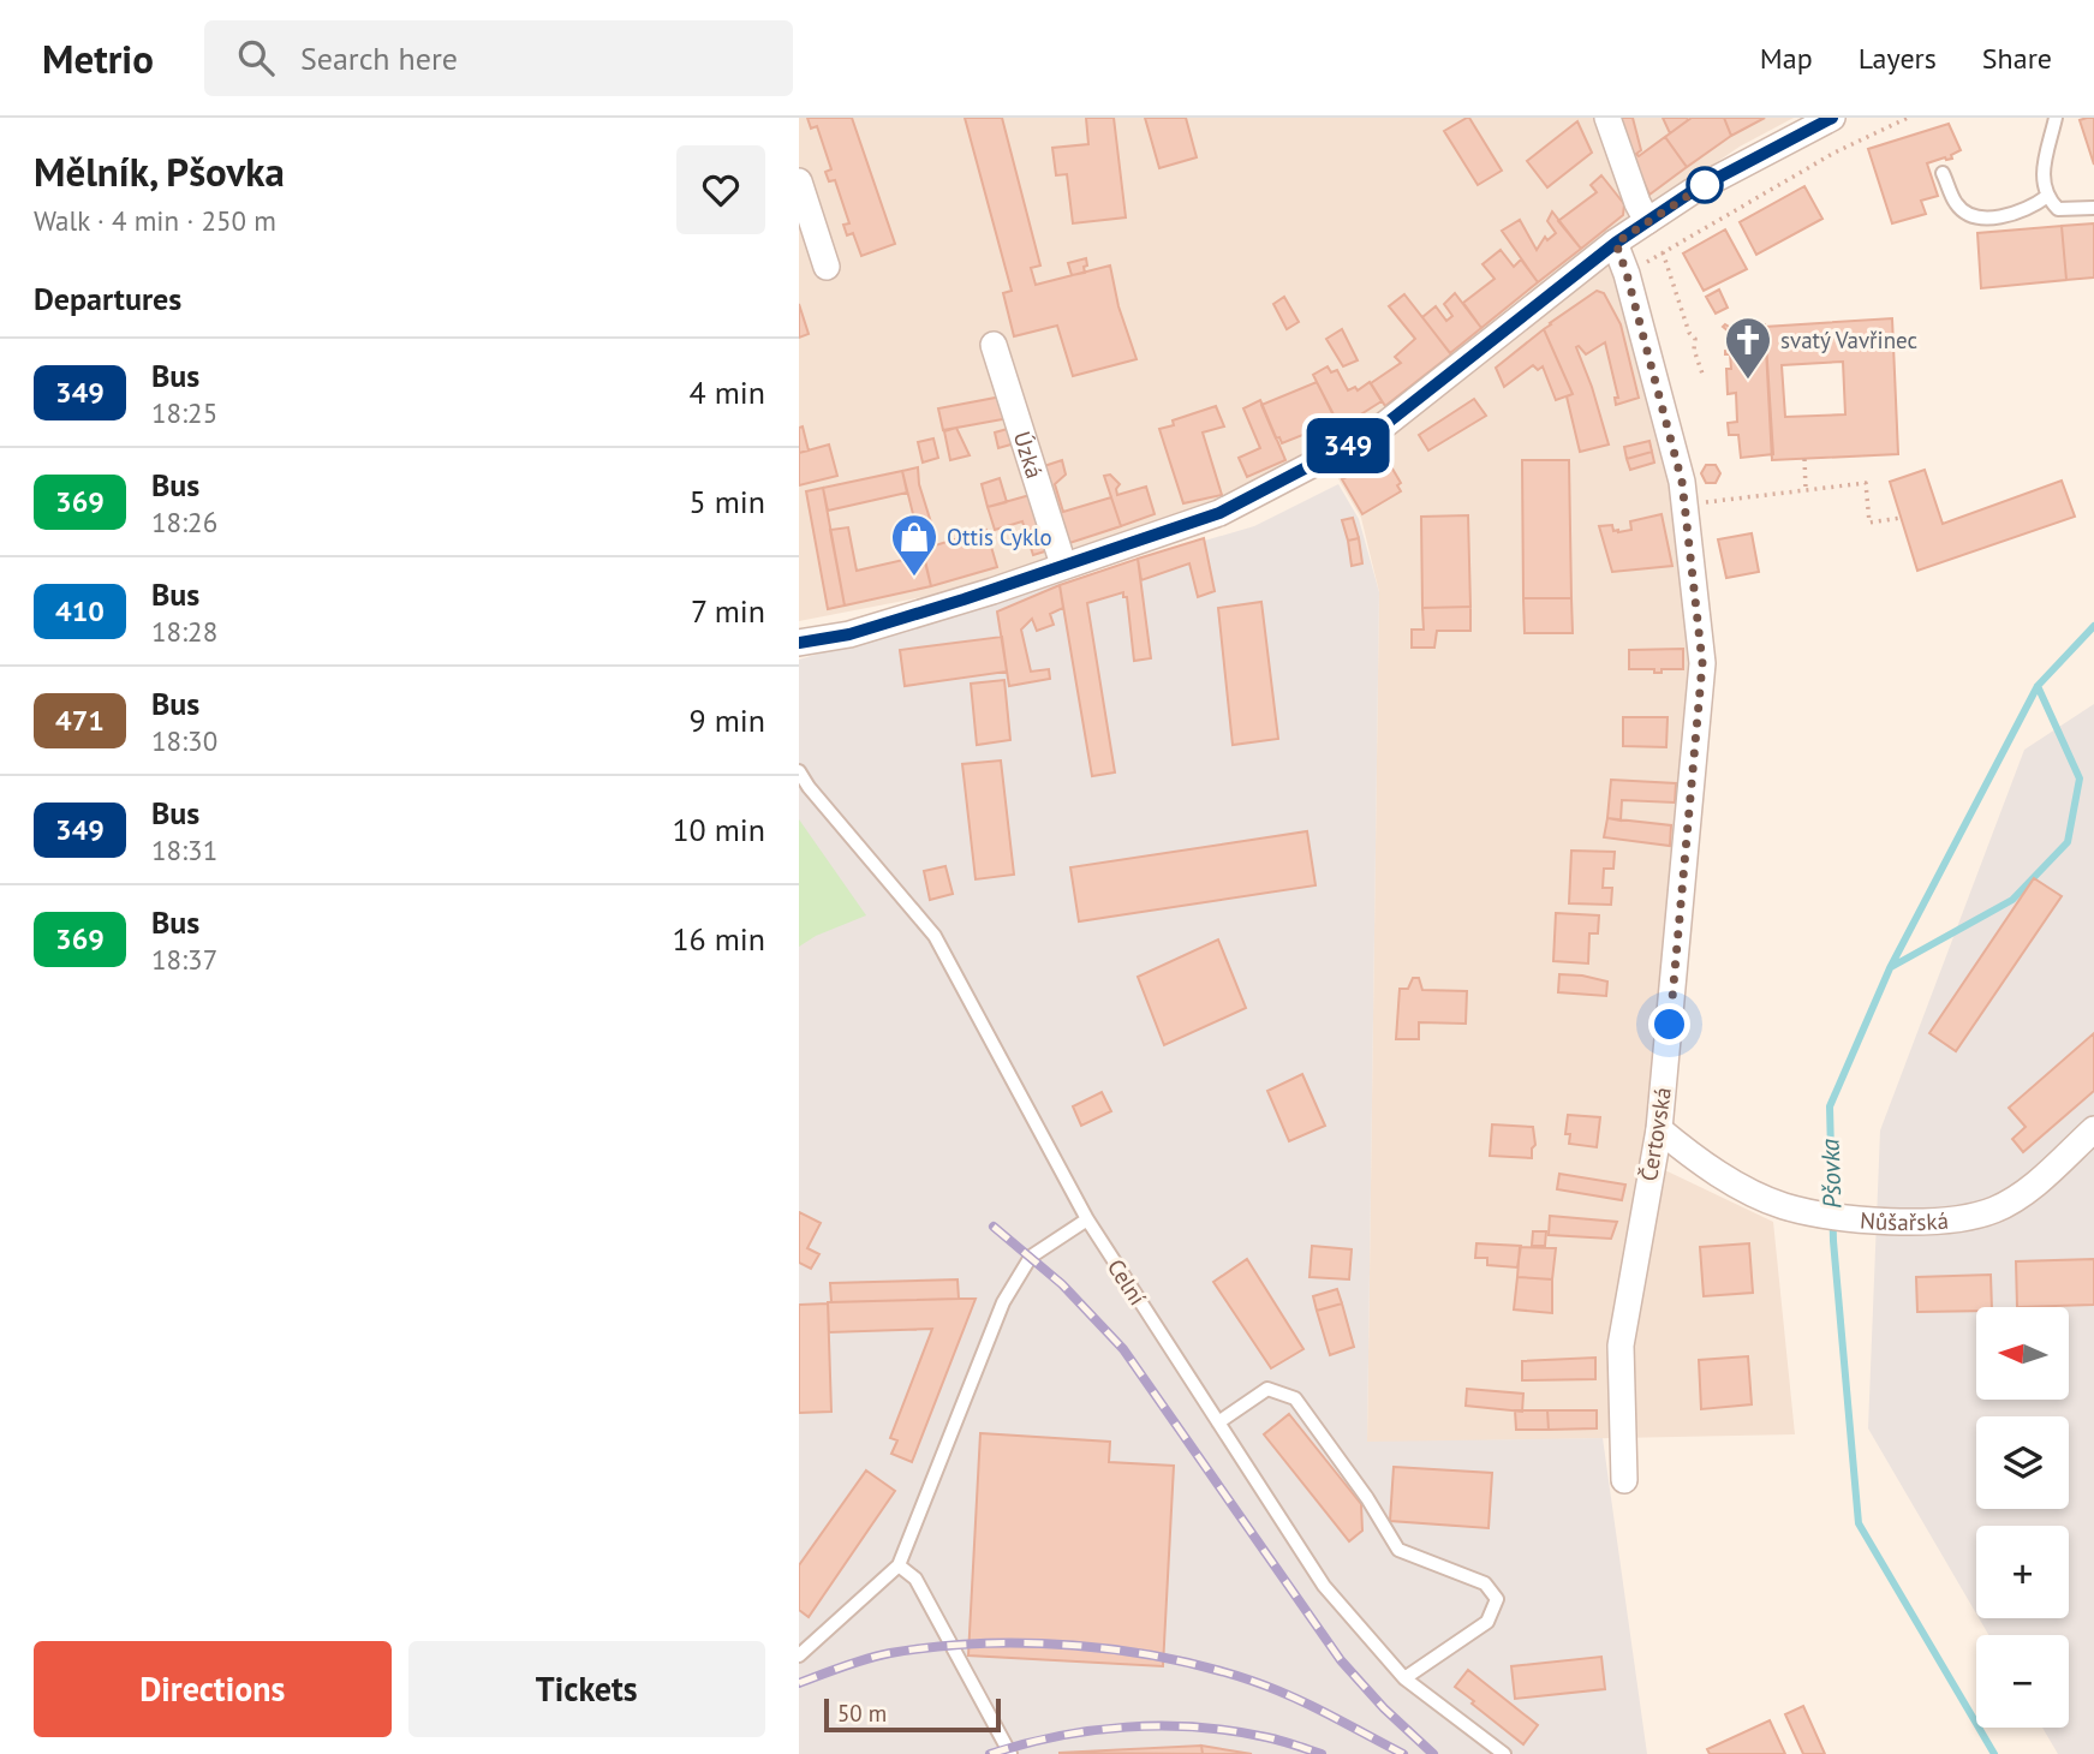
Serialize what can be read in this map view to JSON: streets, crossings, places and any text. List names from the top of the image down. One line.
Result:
{"streets":{"street":["Úzká","Čertovská","Nůšařská"],"lane":["Celní"]},"crossings":[["Čertovská","Nůšařská"]],"water":["Pšovka"],"places":{"church":["svatý Vavřinec"],"shop":["Ottis Cyklo"]},"lines":["bus line 349"],"scale_bar":"50 m","north":"left","page":{"header":"Metrio","search":"Search here","nav":["Map","Layers","Share"],"heading":[["Mělník, Pšovka","Walk · 4 min · 250 m"],"Departures"],"on_map":"349","list":[{"mark":"349","name":"Bus","note":"18:25","value":"4 min"},{"mark":"369","name":"Bus","note":"18:26","value":"5 min"},{"mark":"410","name":"Bus","note":"18:28","value":"7 min"},{"mark":"471","name":"Bus","note":"18:30","value":"9 min"},{"mark":"349","name":"Bus","note":"18:31","value":"10 min"},{"mark":"369","name":"Bus","note":"18:37","value":"16 min"}],"map_buttons":["+","−"],"buttons":["Directions","Tickets"],"scale":"50 m"}}
